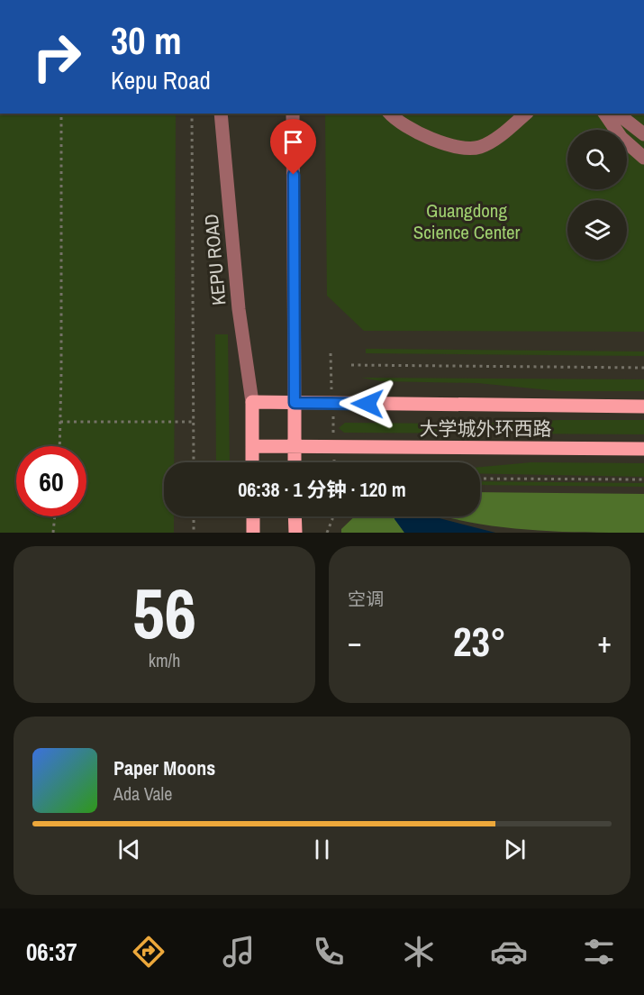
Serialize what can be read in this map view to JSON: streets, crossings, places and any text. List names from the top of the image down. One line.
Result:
{"streets":{"main road":["大学城外环西路"],"street":["KEPU ROAD"]},"crossings":[["KEPU ROAD","大学城外环西路"]],"parks":["Guangdong Science Center"],"page":{"turn":["30 m","Kepu Road"],"limit":"60","trip":"06:38 · 1 分钟 · 120 m","tile":[["56","km/h"],"空调"],"heat":["−","23°","+"],"song":["Paper Moons","Ada Vale"],"tabs":"06:37"}}
